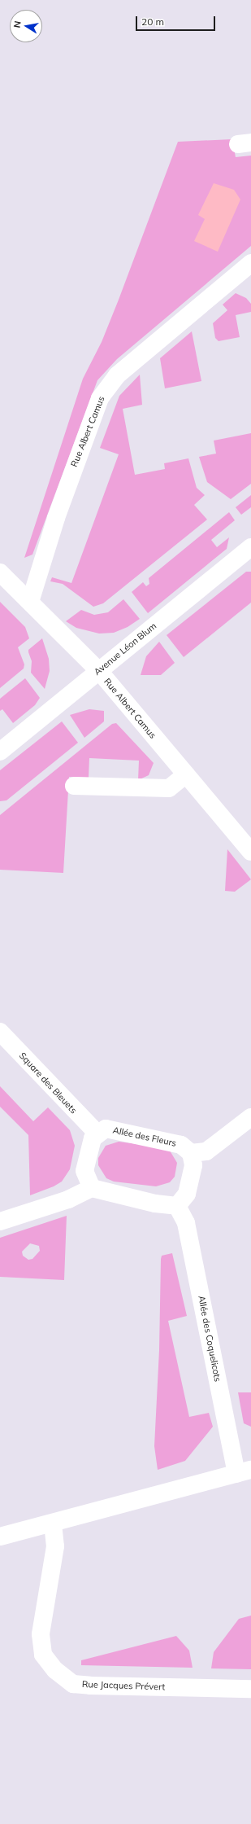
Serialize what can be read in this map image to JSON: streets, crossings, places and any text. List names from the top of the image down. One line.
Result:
{"streets":{"street":["Rue Albert Camus","Avenue Léon Blum","Square des Bleuets","Allée des Fleurs","Allée des Coquelicots","Rue Jacques Prévert"]},"crossings":[["Rue Albert Camus","Avenue Léon Blum"],["Square des Bleuets","Allée des Fleurs"]],"scale_bar":"20 m","north":"left"}
